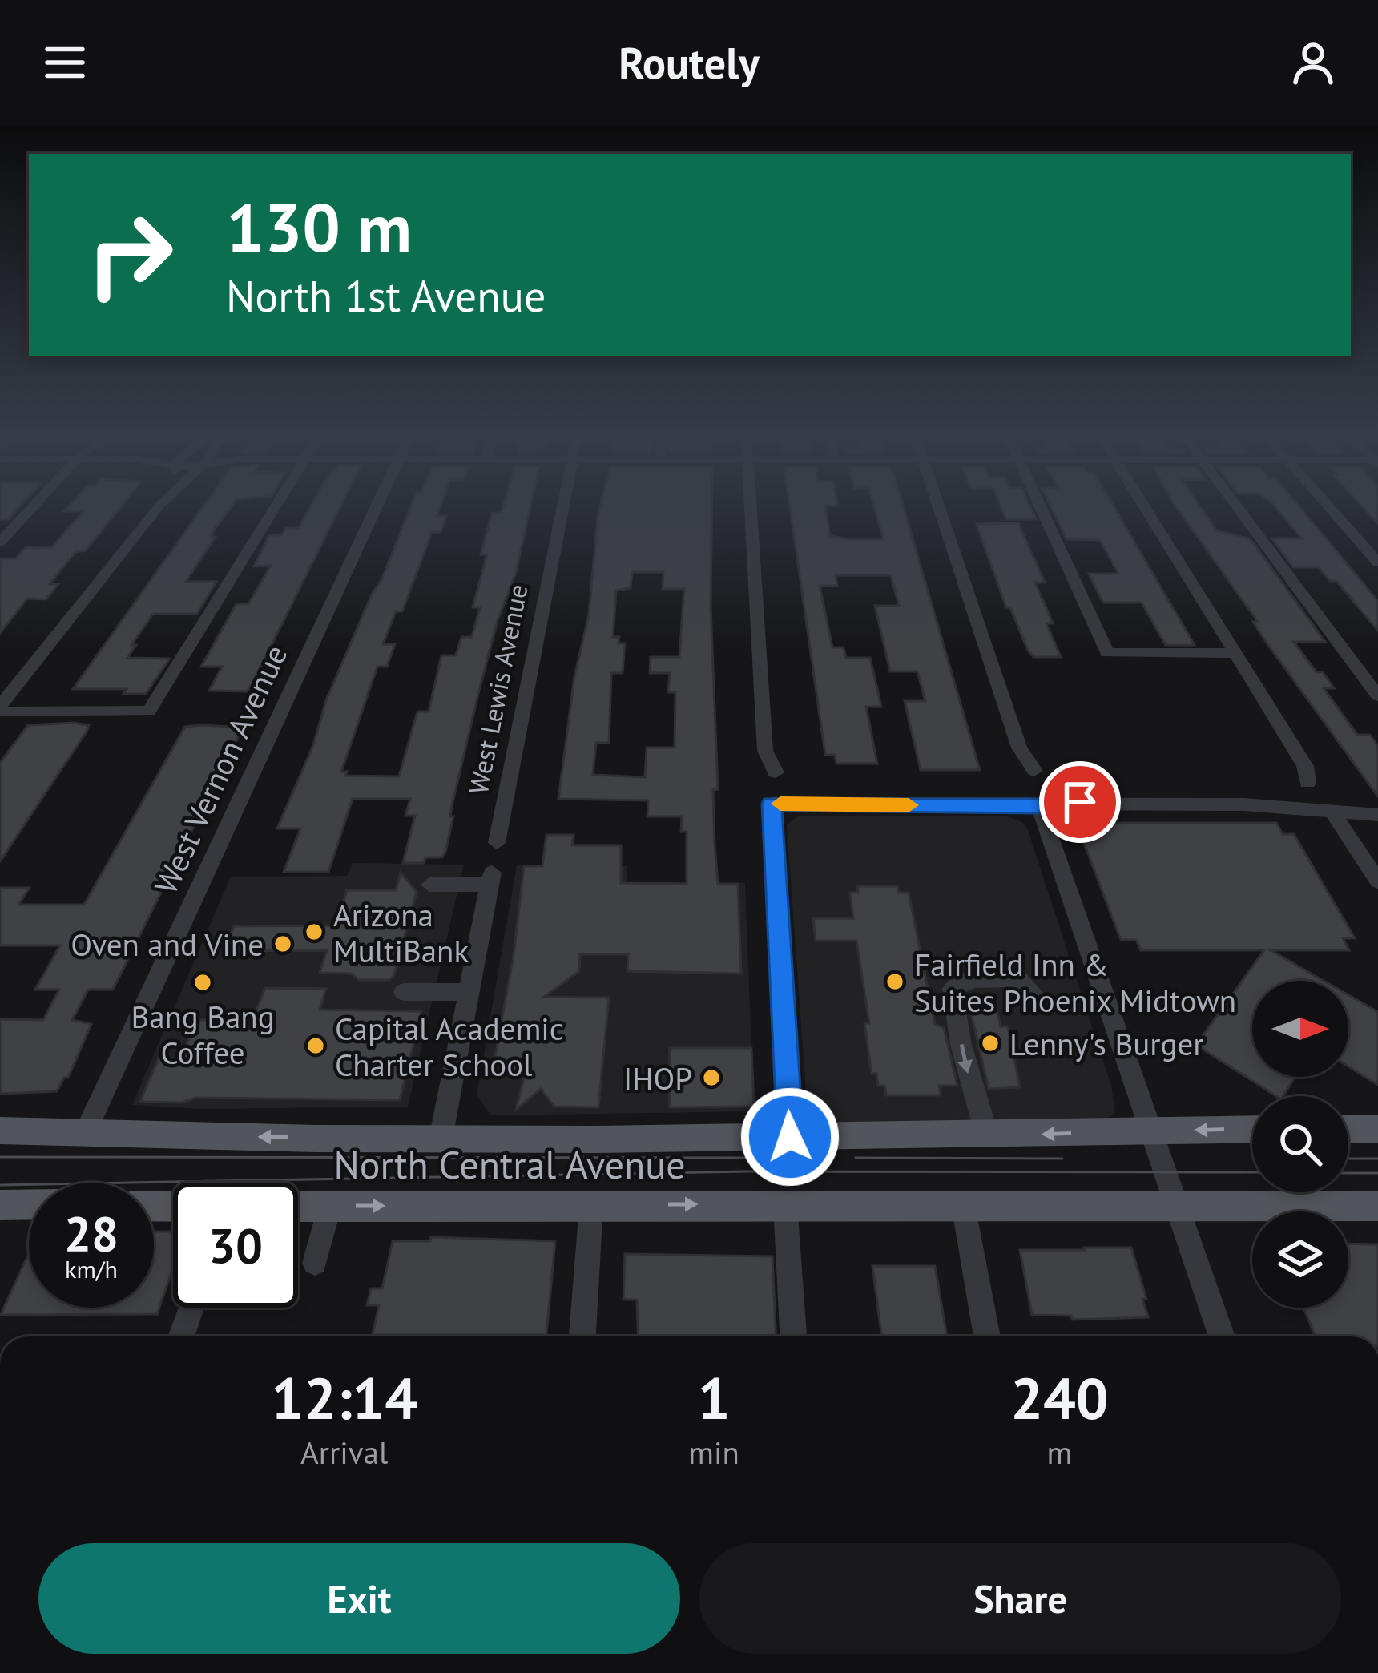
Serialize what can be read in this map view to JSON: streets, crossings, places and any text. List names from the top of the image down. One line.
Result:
{"streets":{"main road":["North Central Avenue"],"street":["West Lewis Avenue","West Vernon Avenue"]},"crossings":[["West Vernon Avenue","North Central Avenue"]],"places":["Arizona MultiBank","Oven and Vine","Fairfield Inn & Suites Phoenix Midtown","Bang Bang Coffee","Lenny's Burger","Capital Academic Charter School","IHOP"],"north":"right","page":{"header":"Routely","turn":["130 m","North 1st Avenue"],"speed":"28 km/h","limit":"30","eta":["12:14","Arrival","1","min","240","m"],"buttons":["Exit","Share"]}}
